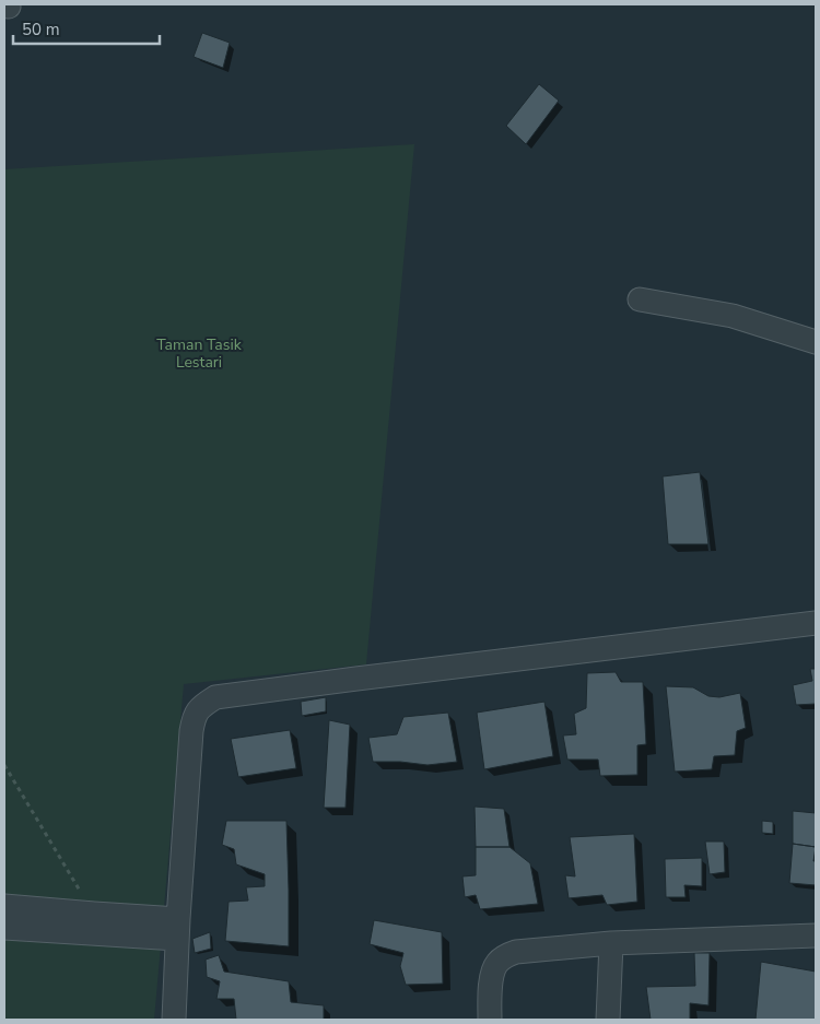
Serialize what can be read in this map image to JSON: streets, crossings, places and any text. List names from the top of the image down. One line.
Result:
{"parks":["Taman Tasik Lestari"],"scale_bar":"50 m"}
